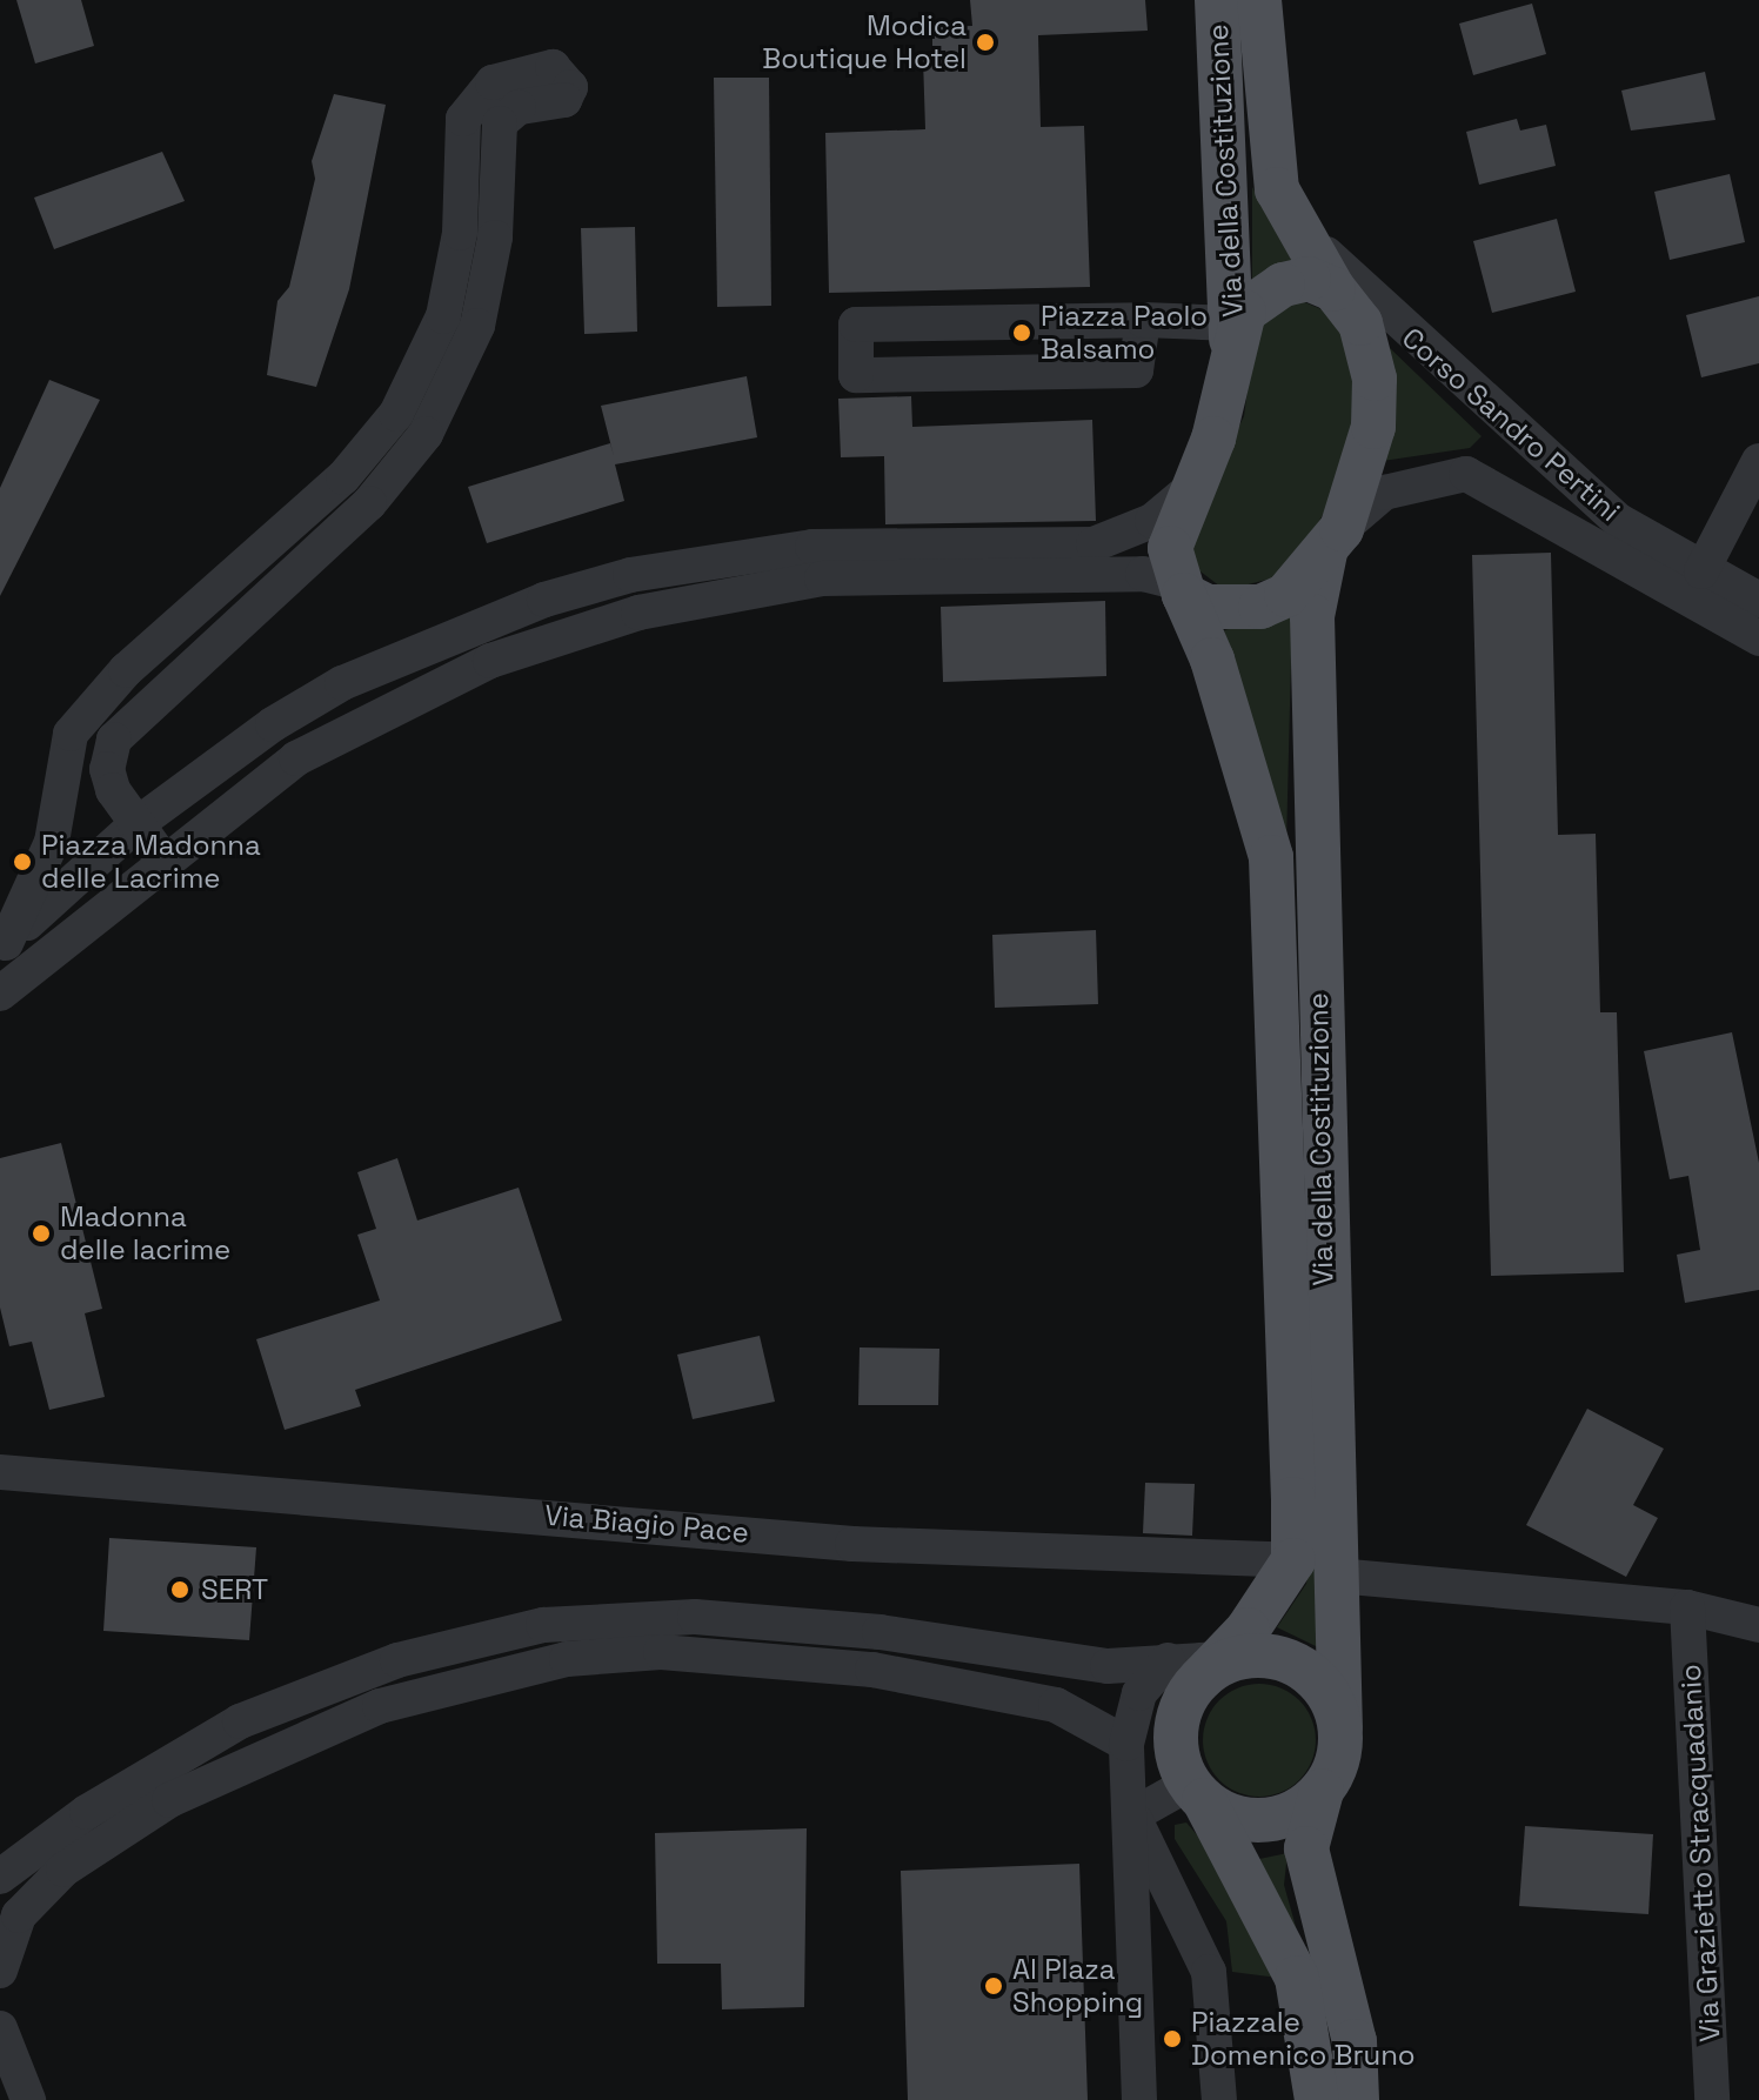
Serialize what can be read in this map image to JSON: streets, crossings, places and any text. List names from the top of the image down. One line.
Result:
{"streets":{"main road":["Via della Costituzione"],"street":["Corso Sandro Pertini","Via Biagio Pace","Via Grazietto Stracquadanio"]},"crossings":[["Via della Costituzione","Corso Sandro Pertini"],["Via della Costituzione","Via Biagio Pace"]],"places":["Modica Boutique Hotel","Piazza Paolo Balsamo","Piazza Madonna delle Lacrime","Madonna delle lacrime","SERT","Al Plaza Shopping","Piazzale Domenico Bruno"]}
